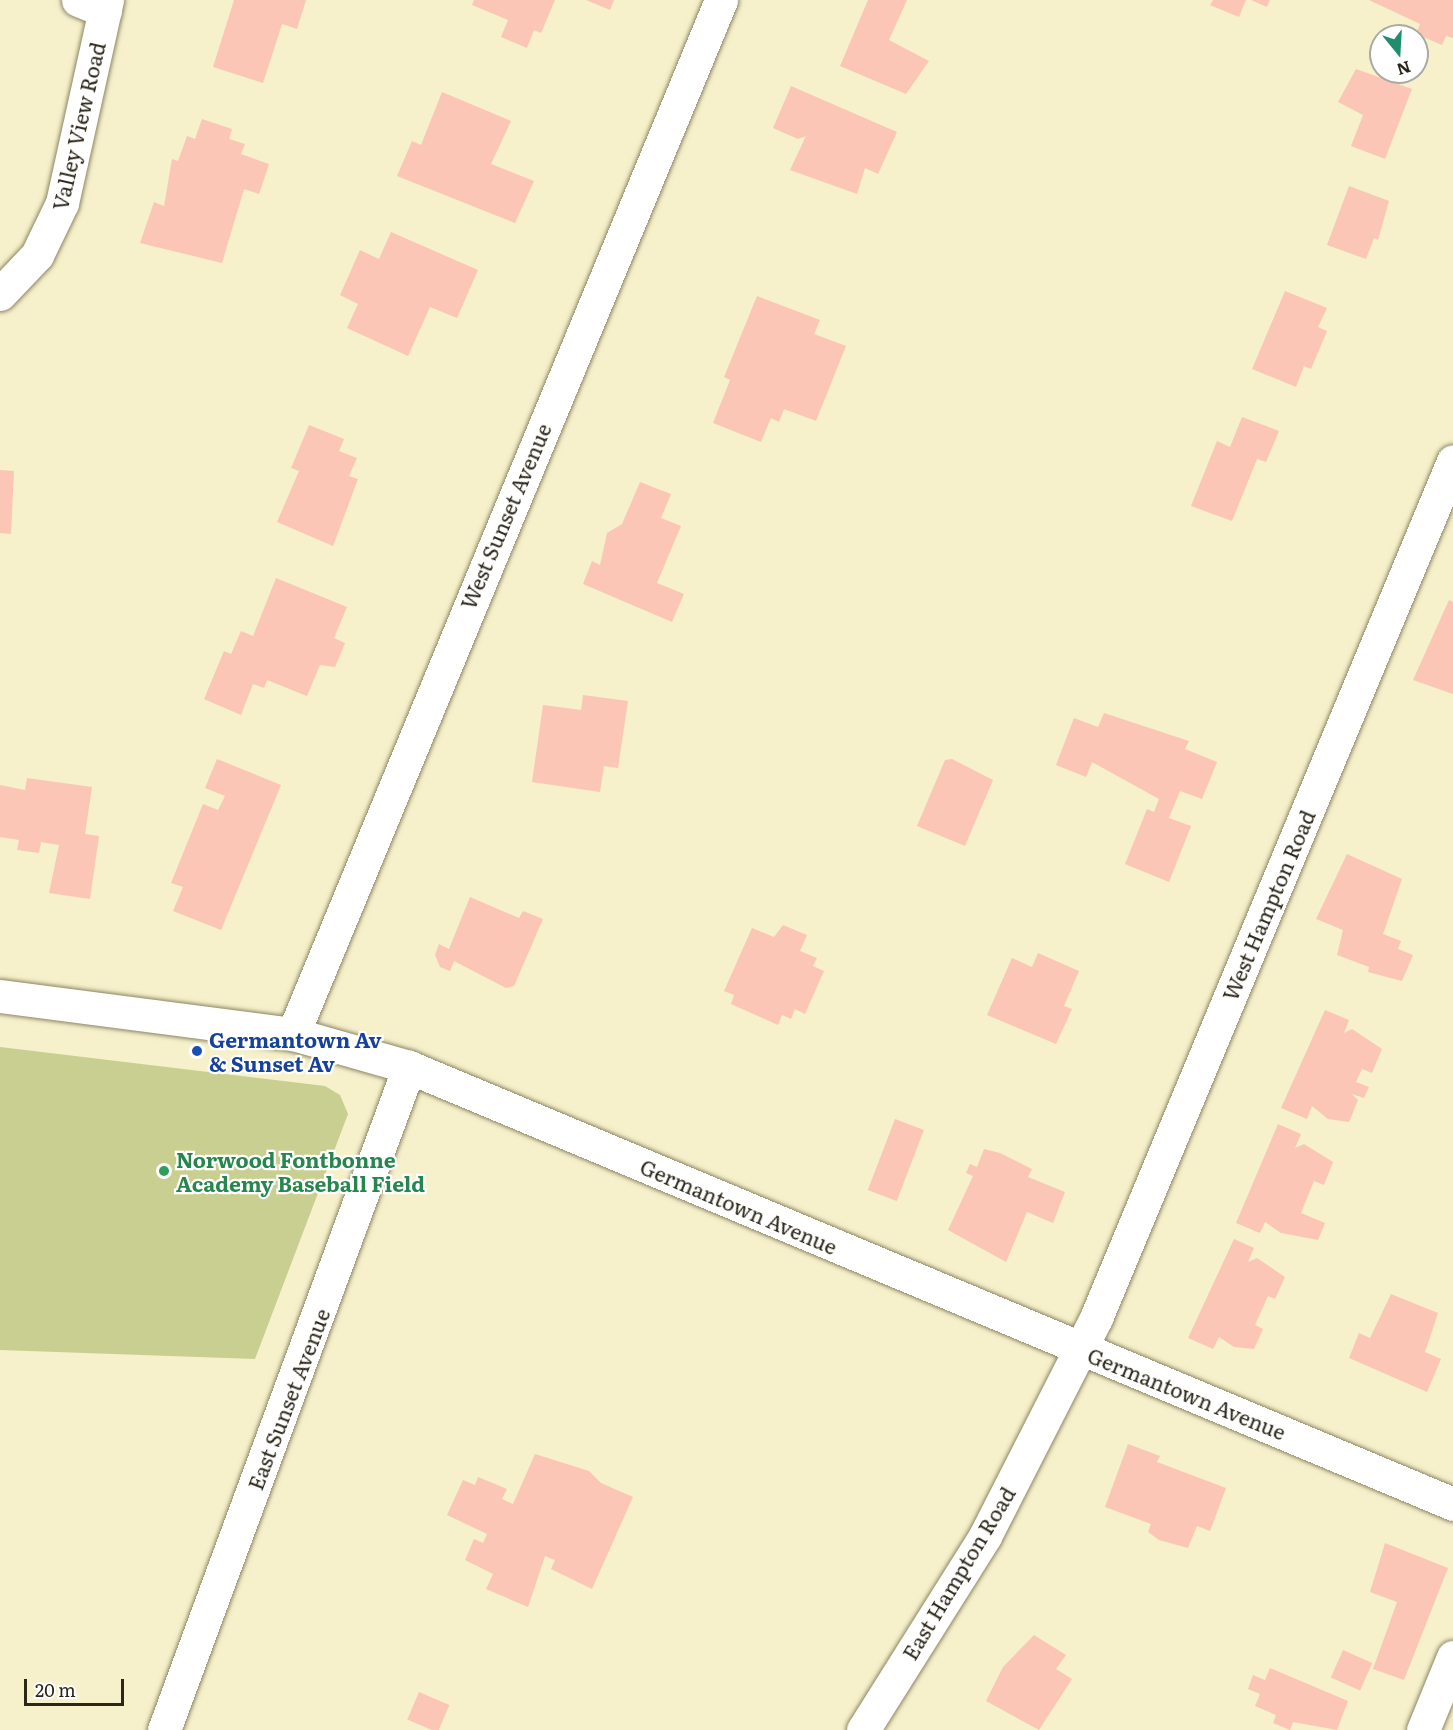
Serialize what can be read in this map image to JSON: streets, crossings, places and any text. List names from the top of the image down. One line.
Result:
{"streets":{"street":["Valley View Road","West Sunset Avenue","West Hampton Road","Germantown Avenue","East Sunset Avenue","East Hampton Road"]},"crossings":[["West Sunset Avenue","Germantown Avenue"],["West Hampton Road","Germantown Avenue"],["West Hampton Road","East Hampton Road"],["Germantown Avenue","East Sunset Avenue"],["Germantown Avenue","East Hampton Road"]],"places":["Germantown Av & Sunset Av","Norwood Fontbonne Academy Baseball Field"],"scale_bar":"20 m","north":"bottom"}
